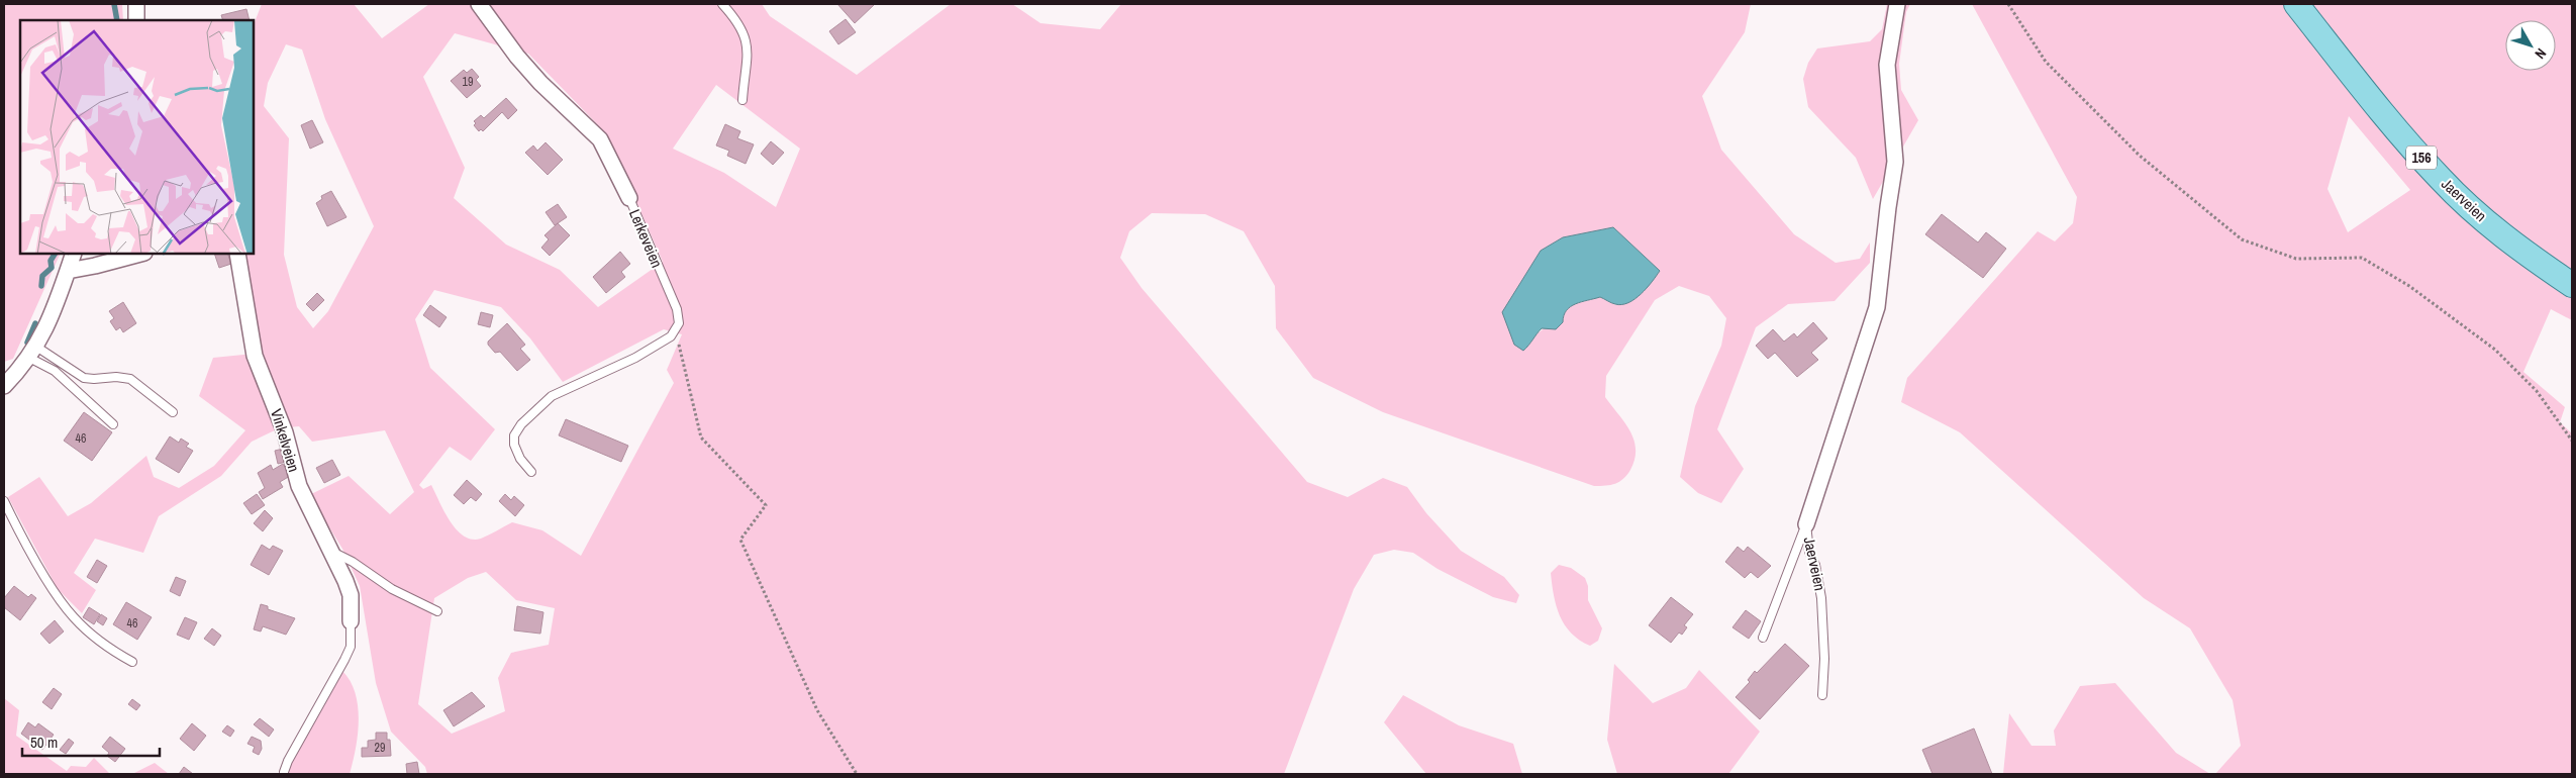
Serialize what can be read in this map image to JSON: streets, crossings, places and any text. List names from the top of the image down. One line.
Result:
{"streets":{"main road":["156","Jaerveien"],"street":["Lerkeveien","Vinkelveien"]},"house_numbers":["19","46","46","29"],"scale_bar":"50 m","north":"bottom right"}
